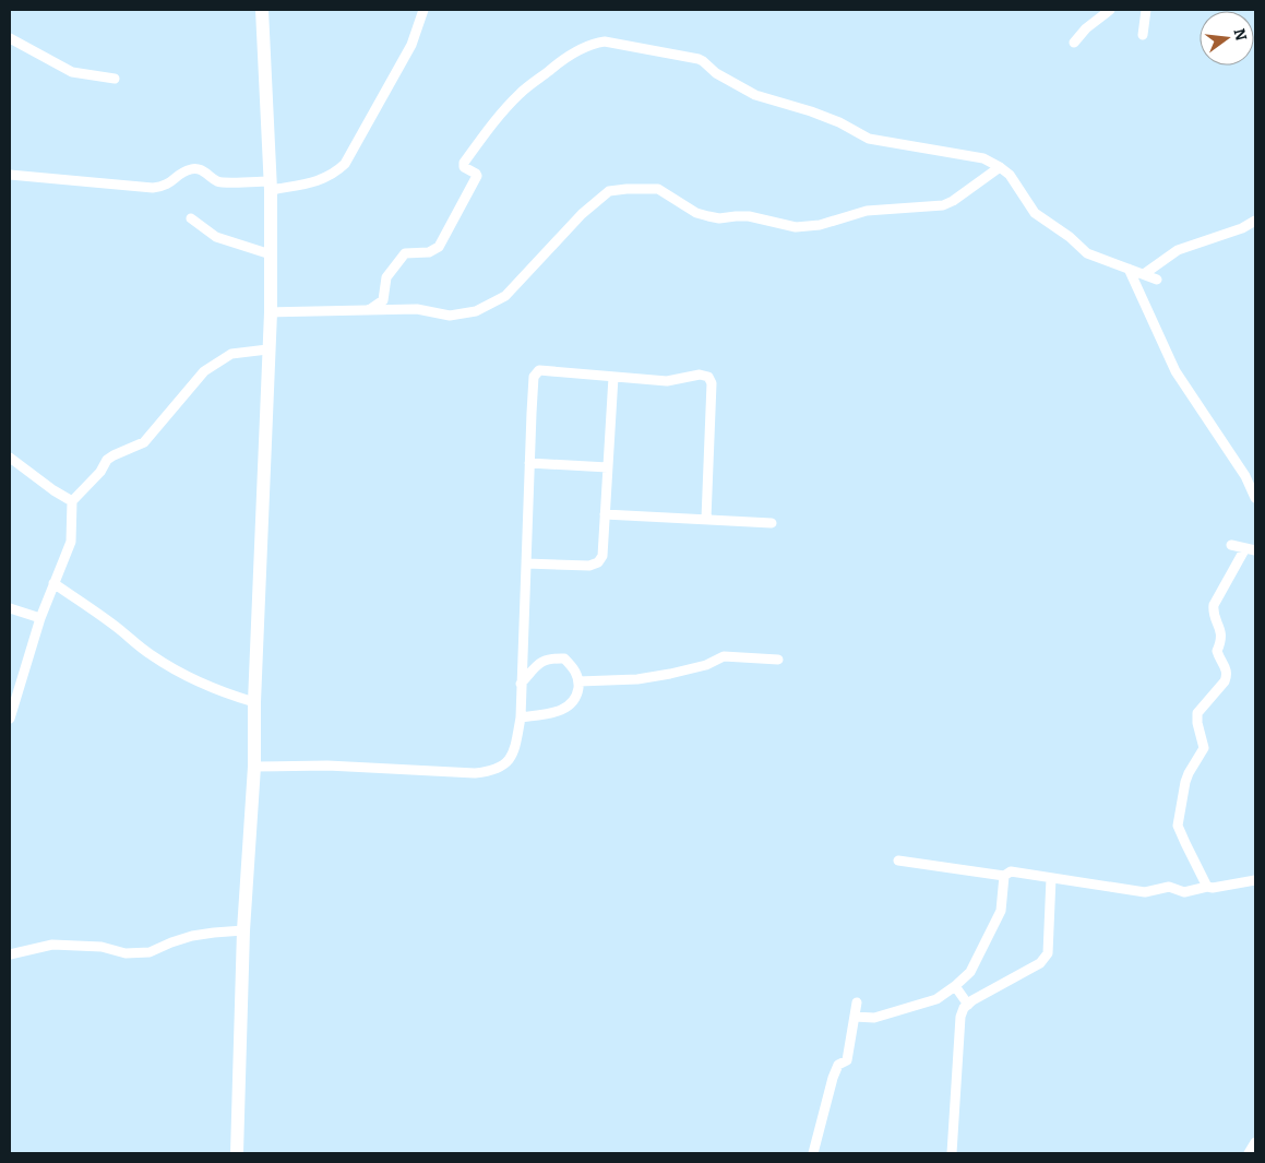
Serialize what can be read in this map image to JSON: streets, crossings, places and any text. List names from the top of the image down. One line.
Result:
{"north":"right"}
